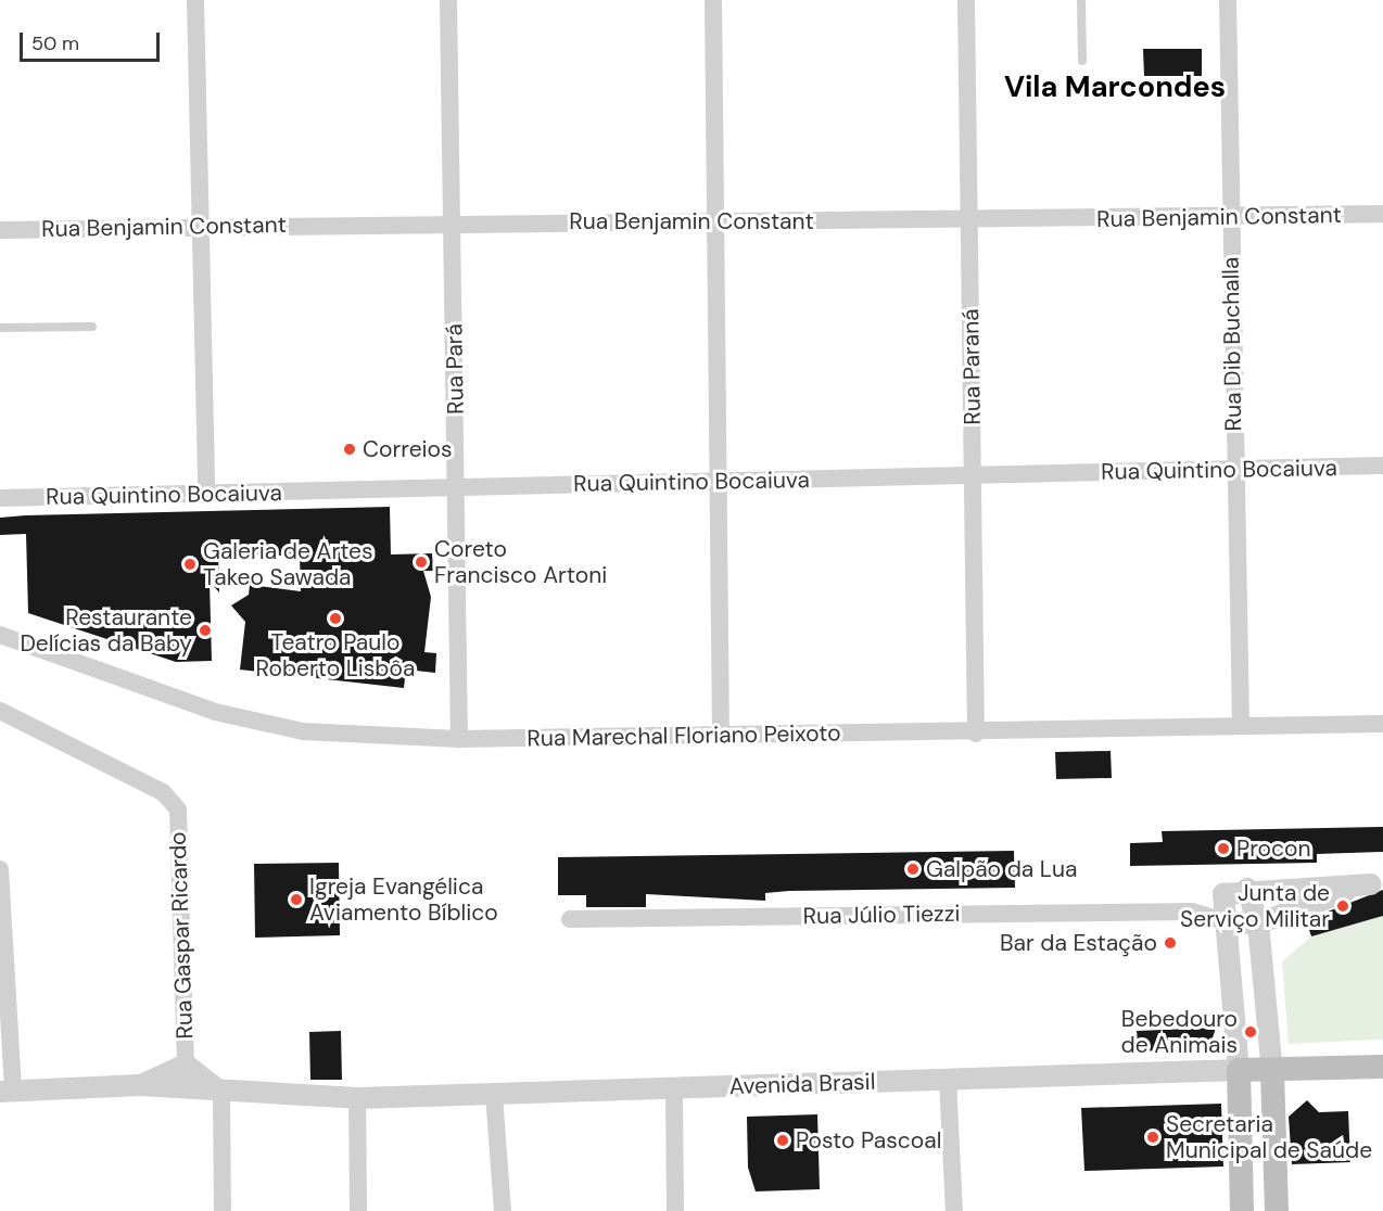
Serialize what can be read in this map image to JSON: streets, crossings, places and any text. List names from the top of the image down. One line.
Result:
{"streets":{"main road":["Avenida Brasil"],"street":["Rua Benjamin Constant","Rua Dib Buchalla","Rua Paraná","Rua Pará","Rua Quintino Bocaiuva","Rua Marechal Floriano Peixoto","Rua Júlio Tiezzi","Rua Gaspar Ricardo"]},"crossings":[["Rua Benjamin Constant","Rua Dib Buchalla"],["Rua Benjamin Constant","Rua Paraná"],["Rua Benjamin Constant","Rua Pará"],["Rua Dib Buchalla","Rua Quintino Bocaiuva"],["Rua Dib Buchalla","Rua Marechal Floriano Peixoto"],["Rua Paraná","Rua Quintino Bocaiuva"],["Rua Paraná","Rua Marechal Floriano Peixoto"],["Rua Pará","Rua Quintino Bocaiuva"],["Rua Pará","Rua Marechal Floriano Peixoto"],["Rua Gaspar Ricardo","Avenida Brasil"]],"districts":["Vila Marcondes"],"places":["Correios","Coreto Francisco Artoni","Galeria de Artes Takeo Sawada","Teatro Paulo Roberto Lisbôa","Restaurante Delícias da Baby","Procon","Galpão da Lua","Igreja Evangélica Aviamento Bíblico","Junta de Serviço Militar","Bar da Estação","Bebedouro de Animais","Secretaria Municipal de Saúde","Posto Pascoal"],"scale_bar":"50 m"}
